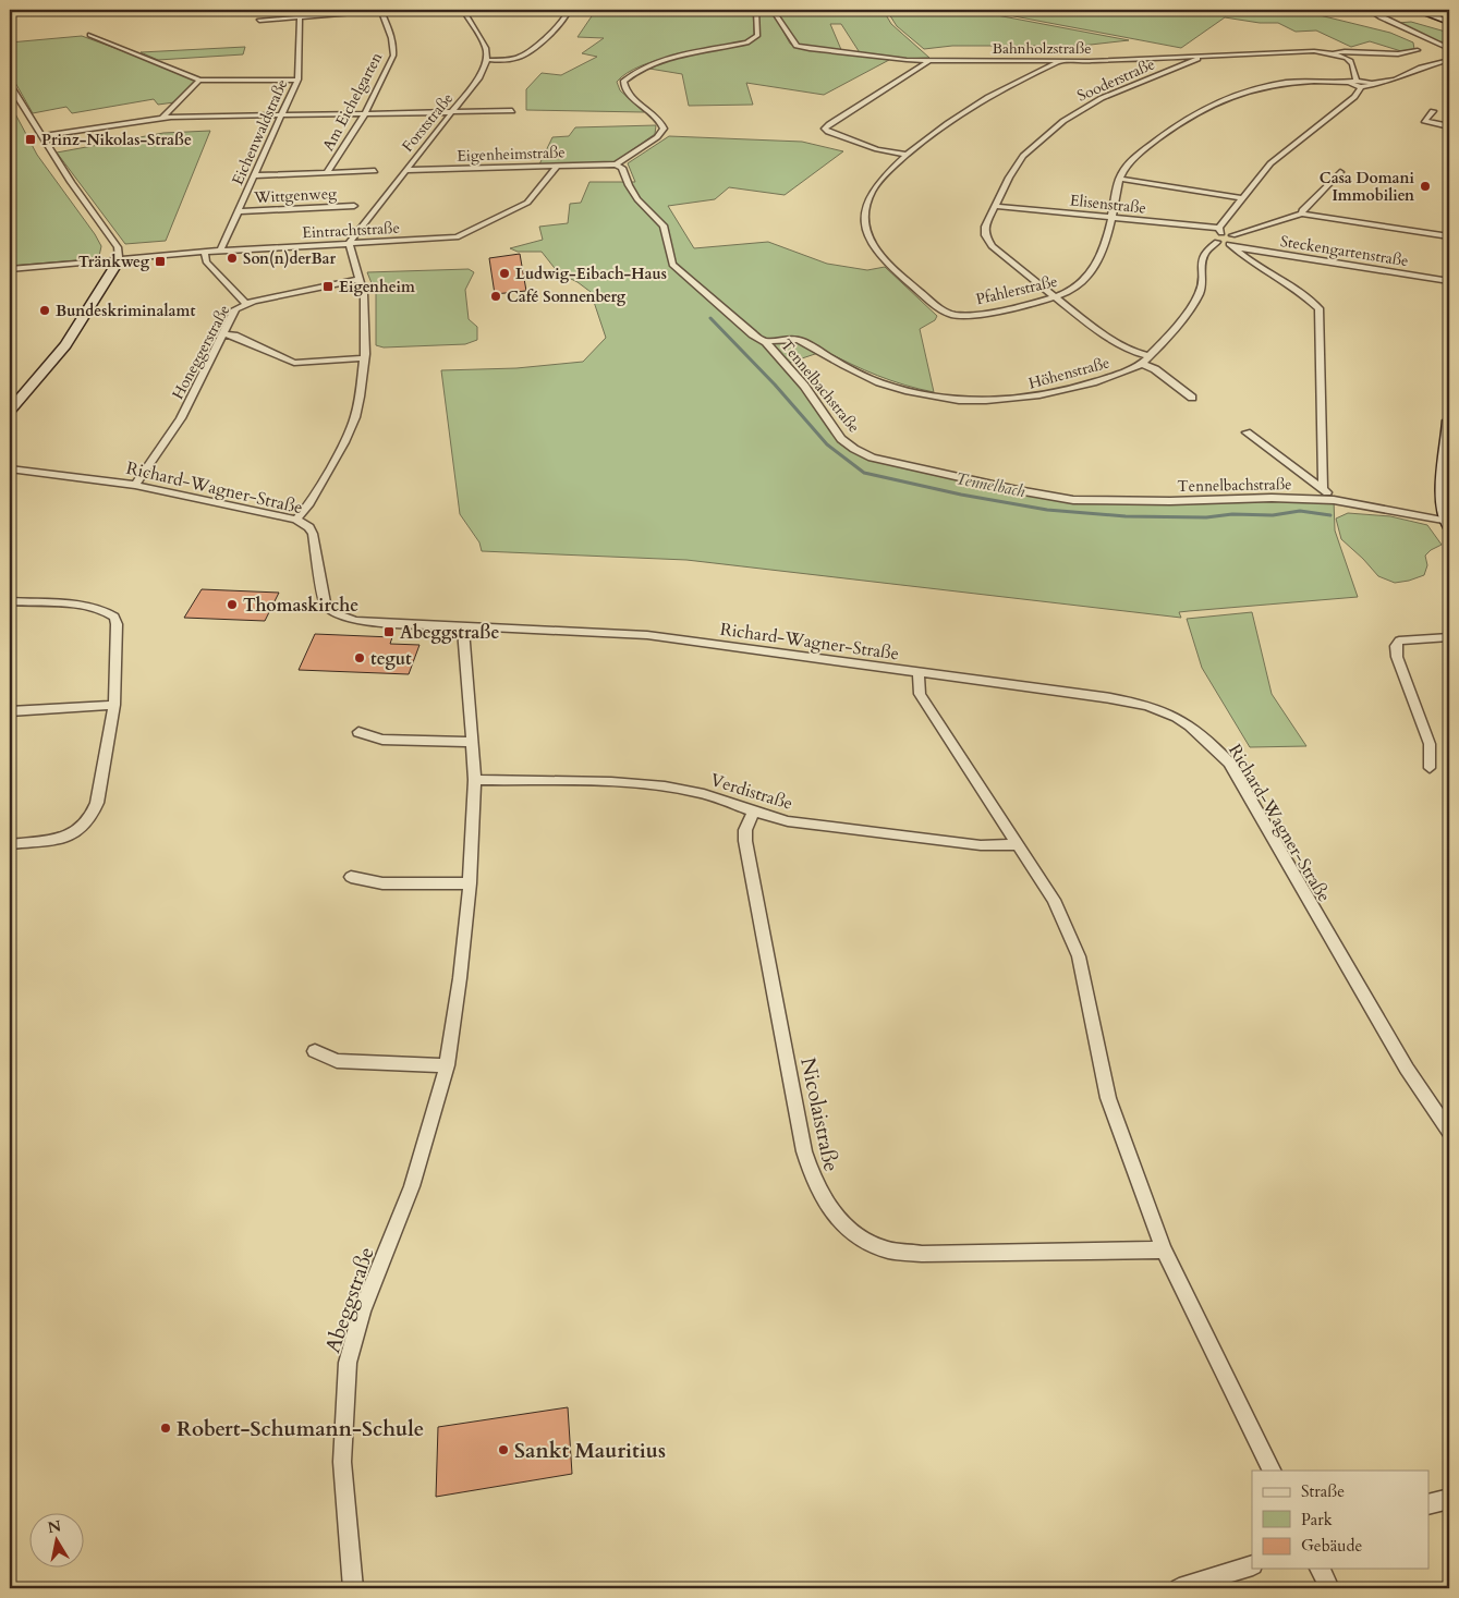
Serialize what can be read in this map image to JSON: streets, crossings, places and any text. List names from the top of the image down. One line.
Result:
{"streets":{"street":["Bahnholzstraße","Sooderstraße","Am Eichelgarten","Forststraße","Eichenwaldstraße","Eigenheimstraße","Wittgenweg","Elisenstraße","Eintrachtstraße","Steckengartenstraße","Pfahlerstraße","Honeggerstraße","Höhenstraße","Tennelbachstraße","Richard-Wagner-Straße","Verdistraße","Nicolaistraße","Abeggstraße"]},"crossings":[["Bahnholzstraße","Sooderstraße"],["Bahnholzstraße","Pfahlerstraße"],["Sooderstraße","Elisenstraße"],["Sooderstraße","Pfahlerstraße"],["Sooderstraße","Höhenstraße"],["Forststraße","Eigenheimstraße"],["Forststraße","Eintrachtstraße"],["Eichenwaldstraße","Wittgenweg"],["Eichenwaldstraße","Eintrachtstraße"],["Eigenheimstraße","Eintrachtstraße"],["Eigenheimstraße","Tennelbachstraße"],["Elisenstraße","Steckengartenstraße"],["Elisenstraße","Pfahlerstraße"],["Honeggerstraße","Richard-Wagner-Straße"],["Höhenstraße","Tennelbachstraße"],["Richard-Wagner-Straße","Abeggstraße"],["Verdistraße","Nicolaistraße"],["Verdistraße","Abeggstraße"]],"water":["Tennelbach"],"places":{"transit":["Prinz-Nikolas-Straße","Tränkweg","Eigenheim","Abeggstraße"],"other":["Casa Domani Immobilien","Son(n)derBar","Ludwig-Eibach-Haus","Café Sonnenberg","Bundeskriminalamt","Thomaskirche","tegut","Robert-Schumann-Schule","Sankt Mauritius"]},"legend":["Straße","Park","Gebäude"],"north":"top"}
